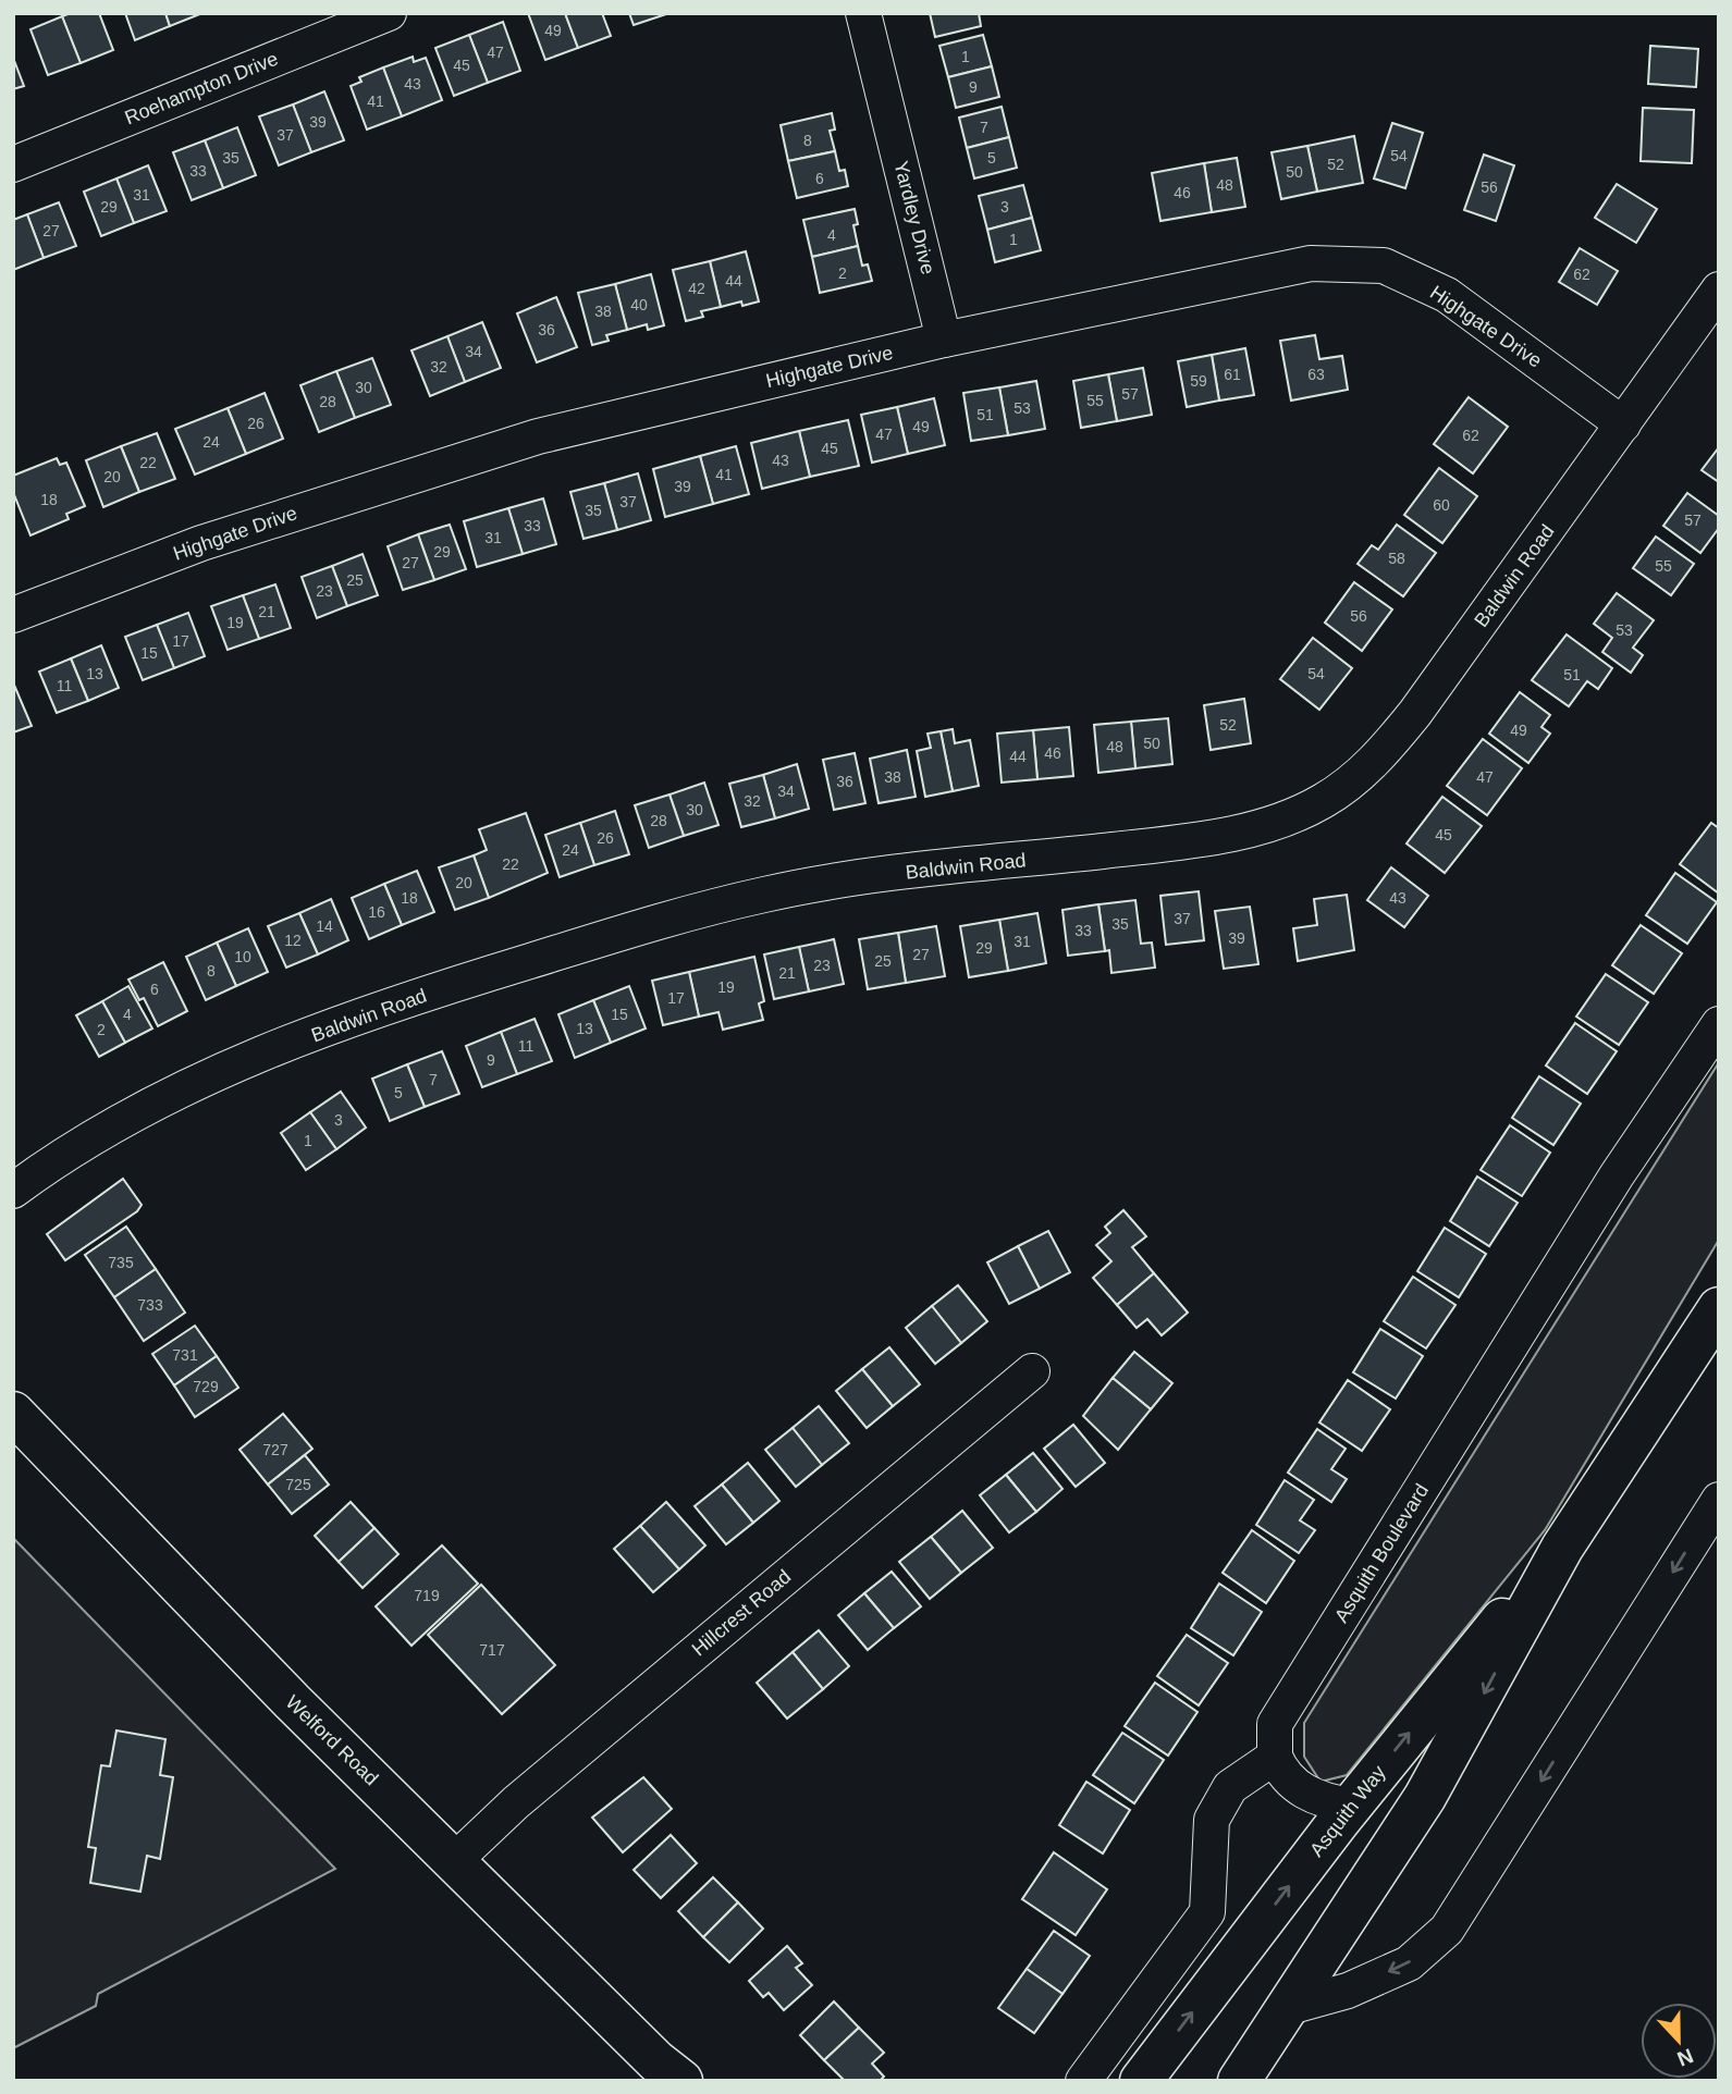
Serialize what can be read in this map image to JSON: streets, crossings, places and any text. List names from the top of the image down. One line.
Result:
{"streets":{"main road":["Welford Road","Asquith Way"],"street":["Roehampton Drive","Yardley Drive","Highgate Drive","Baldwin Road","Asquith Boulevard","Hillcrest Road"]},"crossings":[["Yardley Drive","Highgate Drive"],["Highgate Drive","Baldwin Road"],["Hillcrest Road","Welford Road"]],"house_numbers":["49","47","1","45","43","9","41","39","7","37","8","54","35","5","52","33","50","6","48","56","46","31","29","3","27","4","1","2","62","44","42","40","38","36","34","32","61","63","59","30","57","55","28","53","51","26","49","47","62","24","45","43","22","41","20","39","18","37","60","35","57","33","31","29","58","27","55","25","23","21","56","19","53","17","15","13","54","51","11","52","49","50","48","46","44","38","47","36","34","32","30","28","45","26","24","22","20","18","43","16","37","35","14","33","39","12","31","29","27","10","25","23","8","21","19","6","17","4","15","13","2","11","9","7","5","3","1","735","733","731","729","727","725","719","717"],"north":"bottom"}
